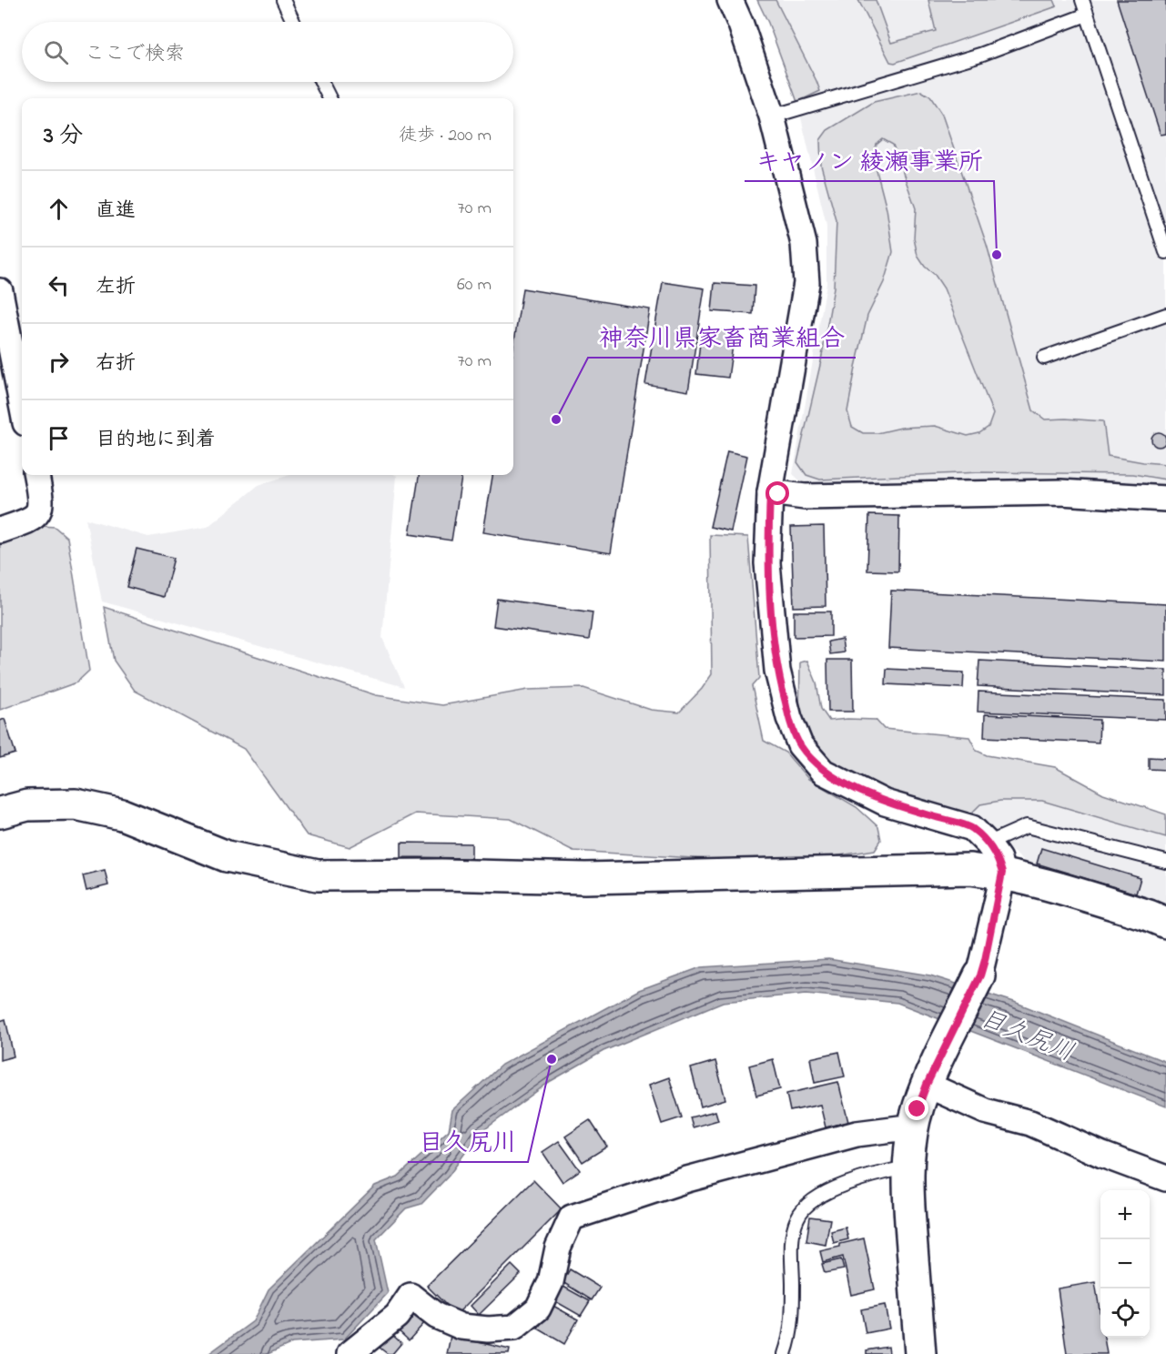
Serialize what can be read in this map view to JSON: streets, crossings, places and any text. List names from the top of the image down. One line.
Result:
{"water":["目久尻川"],"places":["キヤノン 綾瀬事業所","神奈川県家畜商業組合","目久尻川"],"page":{"search":"ここで検索","heading":["3 分","徒歩 · 200 m"],"list":[["直進","70 m"],["左折","60 m"],["右折","70 m"],"目的地に到着"],"map_buttons":["+","−"]}}
